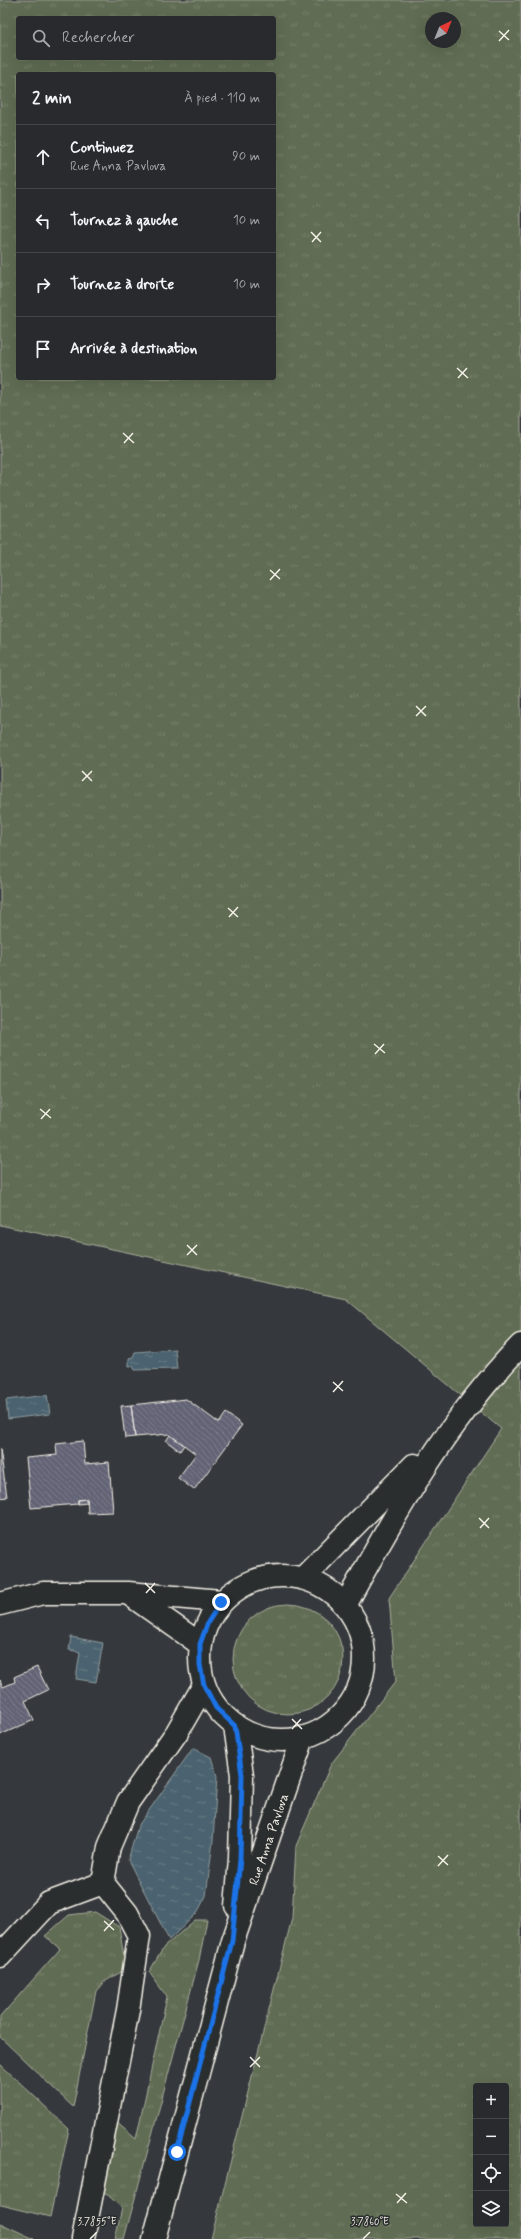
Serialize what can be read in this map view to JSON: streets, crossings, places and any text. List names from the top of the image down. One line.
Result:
{"streets":{"street":["Rue Anna Pavlova"]},"north":"top right","page":{"search":"Rechercher","heading":["2 min","À pied · 110 m"],"list":[["Continuez","Rue Anna Pavlova","90 m"],["Tournez à gauche","10 m"],["Tournez à droite","10 m"],"Arrivée à destination"],"map_buttons":["+","−"]},"coordinates":["3.7855°E","3.7860°E"]}
